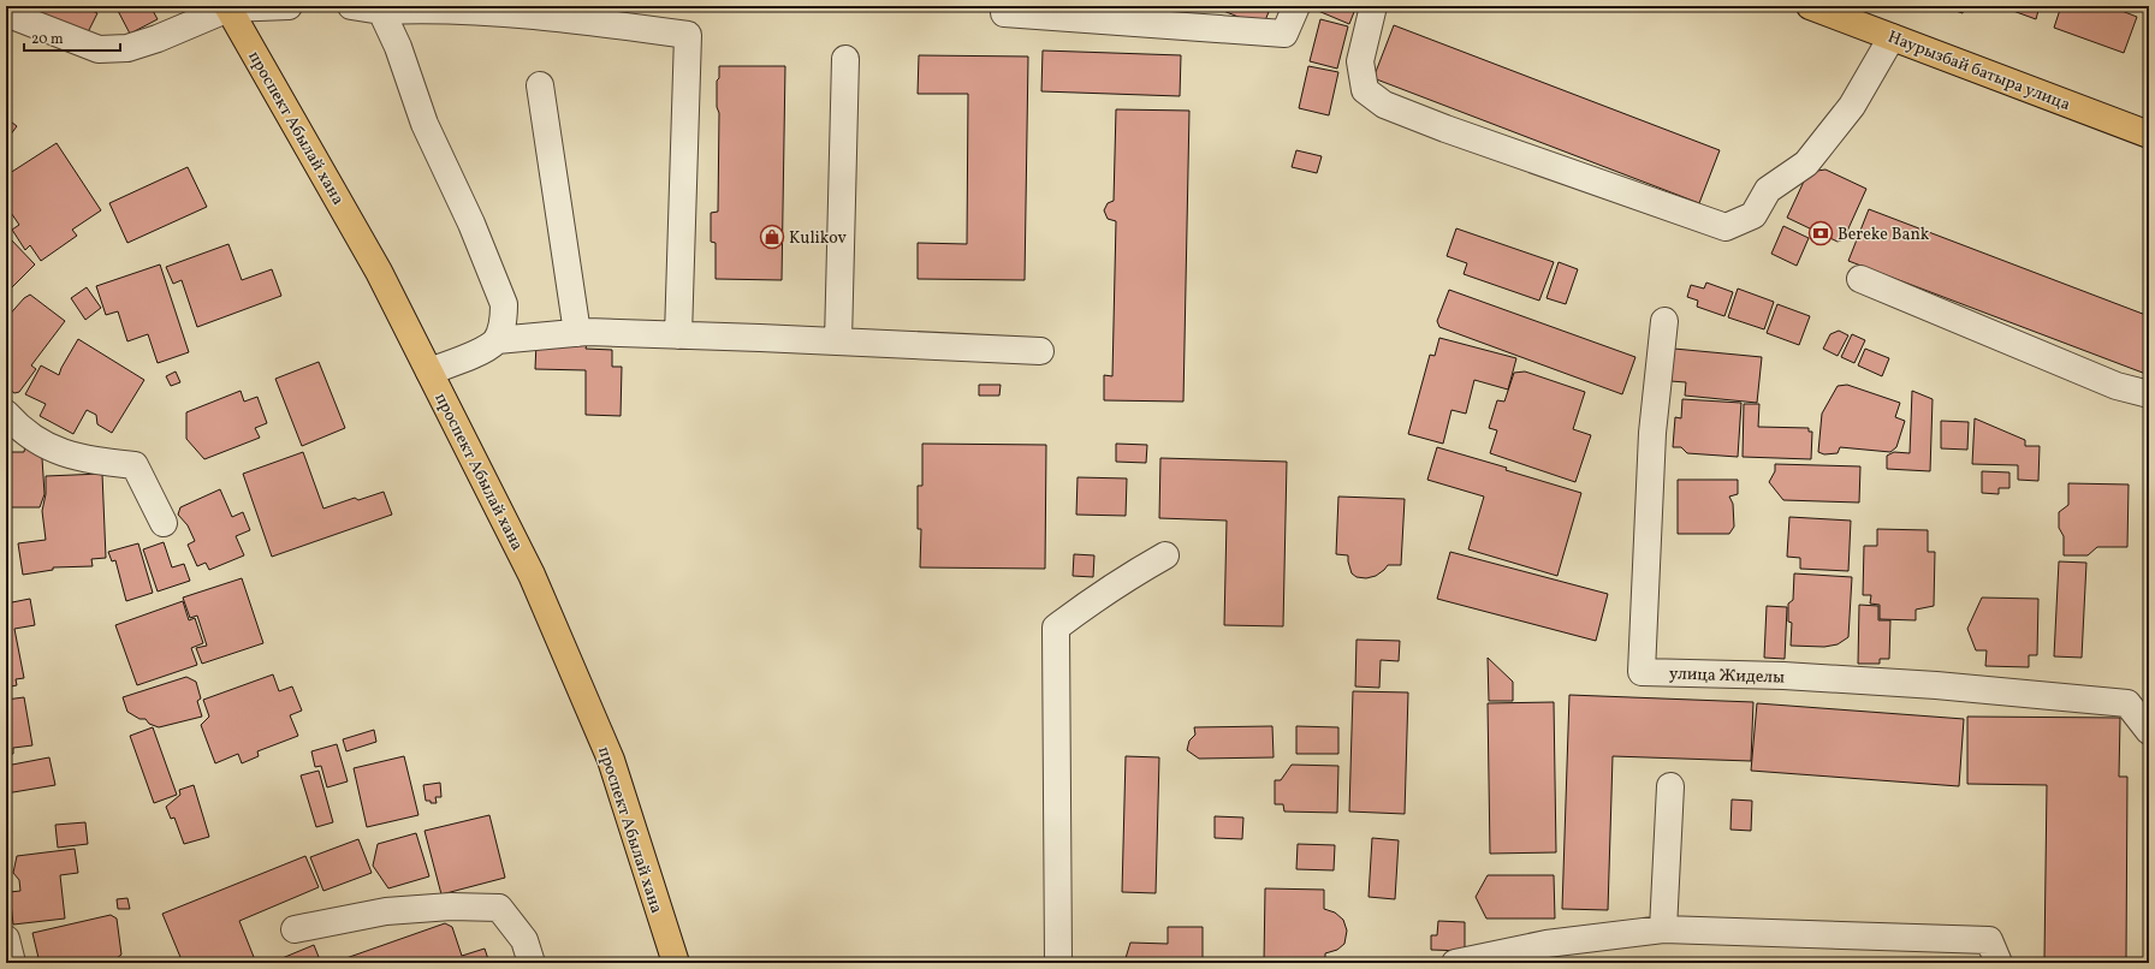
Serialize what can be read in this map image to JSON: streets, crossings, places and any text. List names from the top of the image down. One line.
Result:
{"streets":{"main road":["Наурызбай батыра улица","проспект Абылай хана"],"street":["улица Жиделы"]},"places":{"bank":["Bereke Bank"],"shop":["Kulikov"]},"scale_bar":"20 m"}
